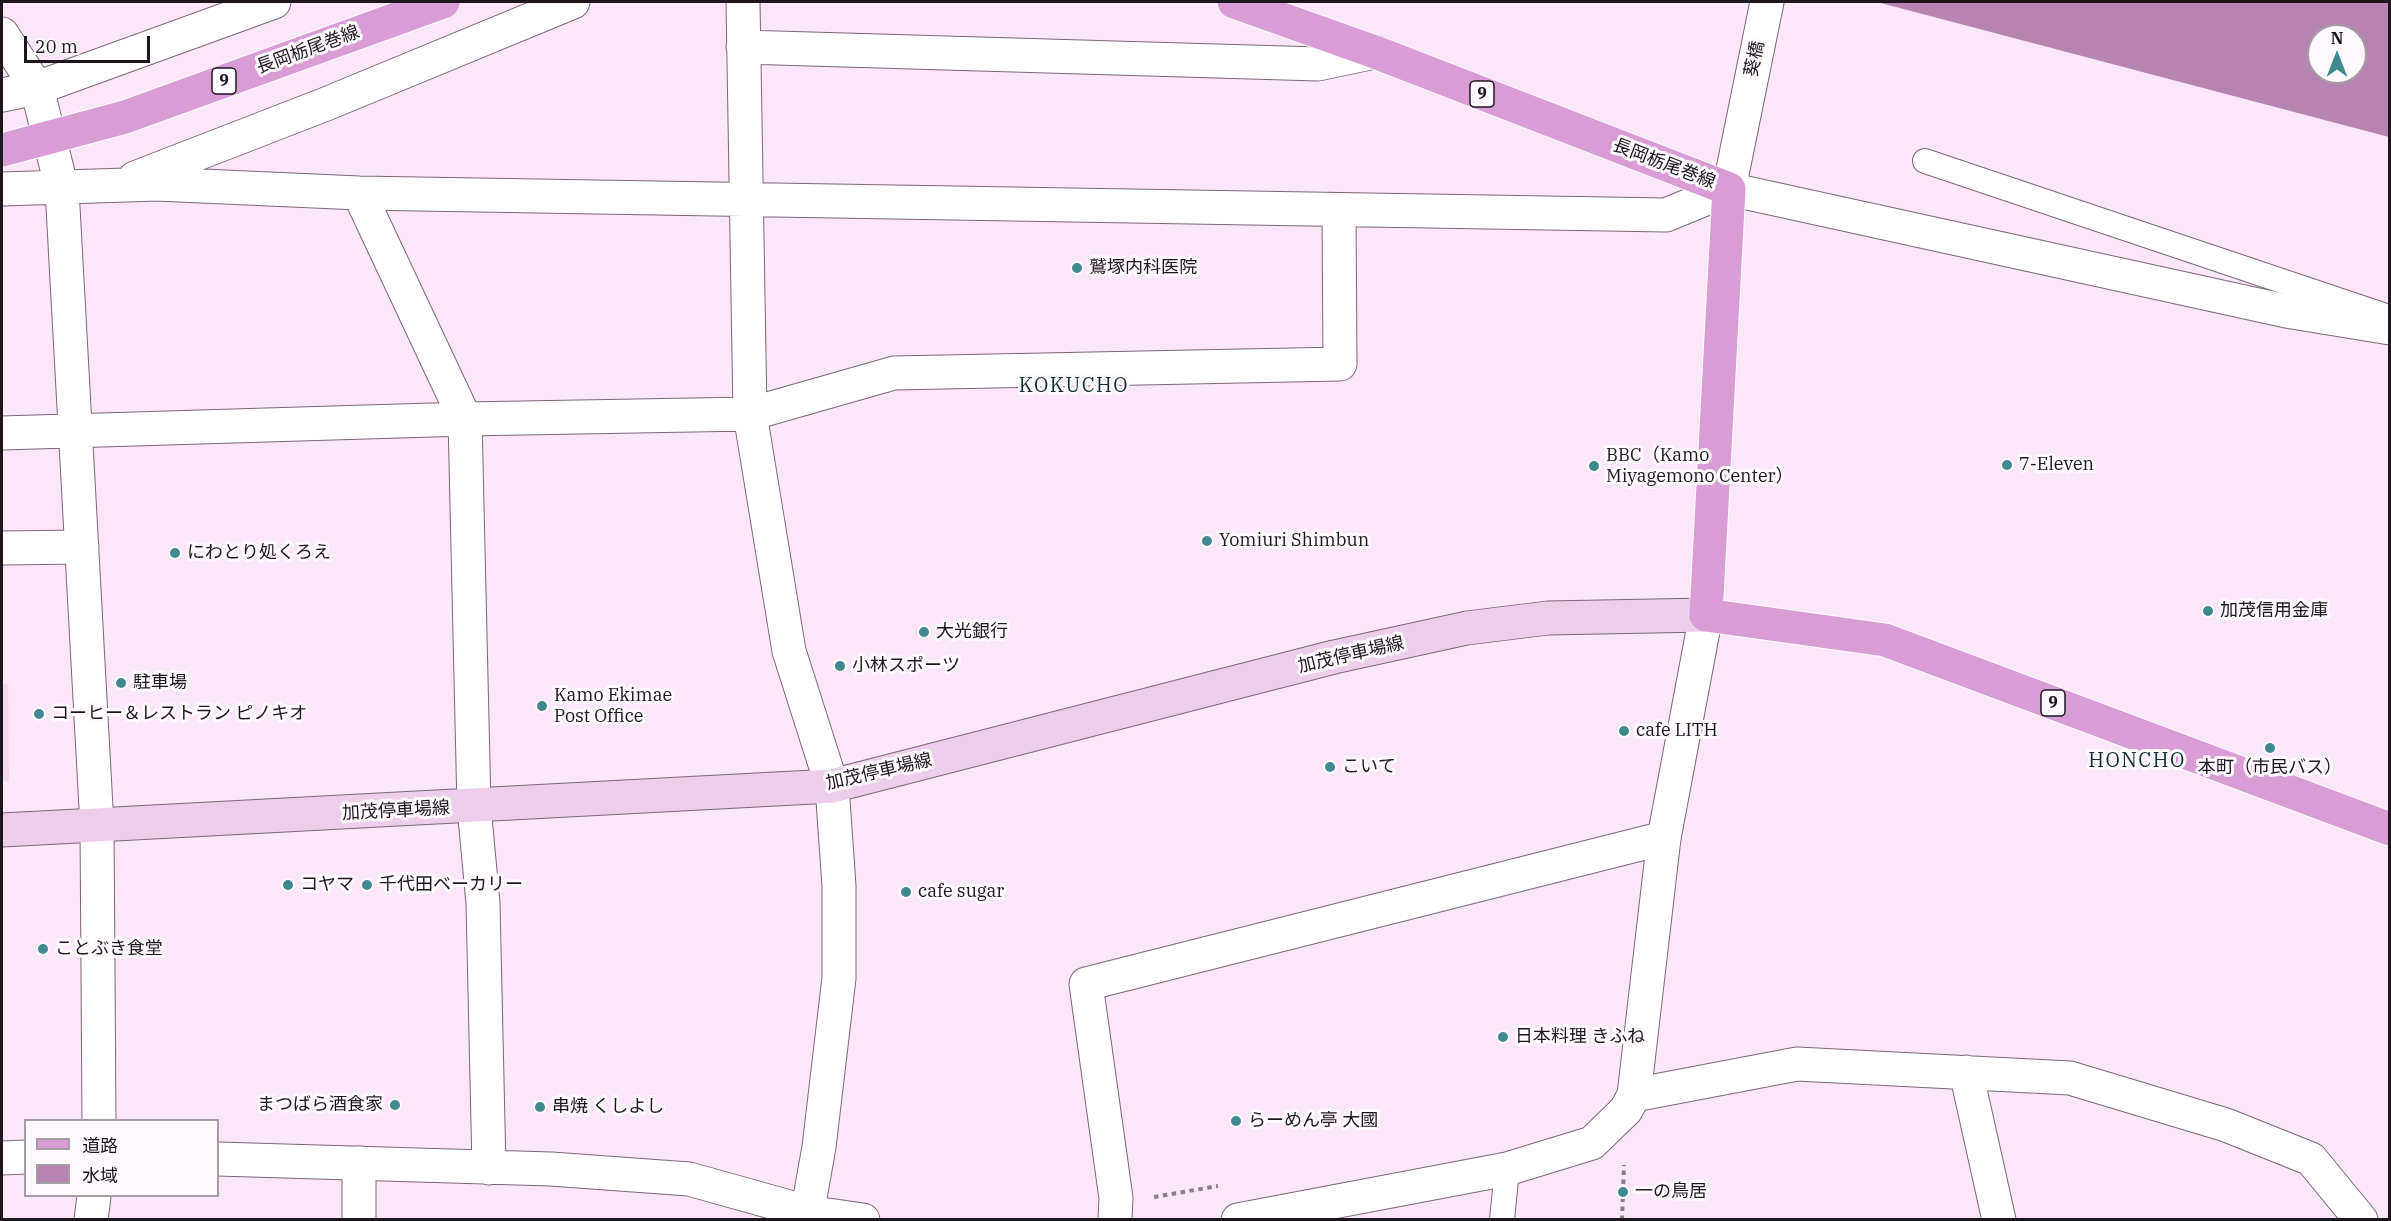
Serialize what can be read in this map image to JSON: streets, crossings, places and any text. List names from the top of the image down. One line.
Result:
{"streets":{"main road":["長岡栃尾巻線","9","加茂停車場線"],"street":["葵橋"]},"crossings":[["長岡栃尾巻線","葵橋"],["長岡栃尾巻線","9"],["長岡栃尾巻線","加茂停車場線"],["9","加茂停車場線"]],"districts":["KOKUCHO","HONCHO"],"places":["鷲塚内科医院","7-Eleven","BBC（Kamo Miyagemono Center）","Yomiuri Shimbun","にわとり処くろえ","加茂信用金庫","大光銀行","小林スポーツ","駐車場","Kamo Ekimae Post Office","コーヒー＆レストラン ピノキオ","cafe LITH","本町（市民バス）","こいて","コヤマ","千代田ベーカリー","cafe sugar","ことぶき食堂","日本料理 きふね","まつばら酒食家","串焼 くしよし","らーめん亭 大國","一の鳥居"],"legend":["道路","水域"],"scale_bar":"20 m","north":"top"}
